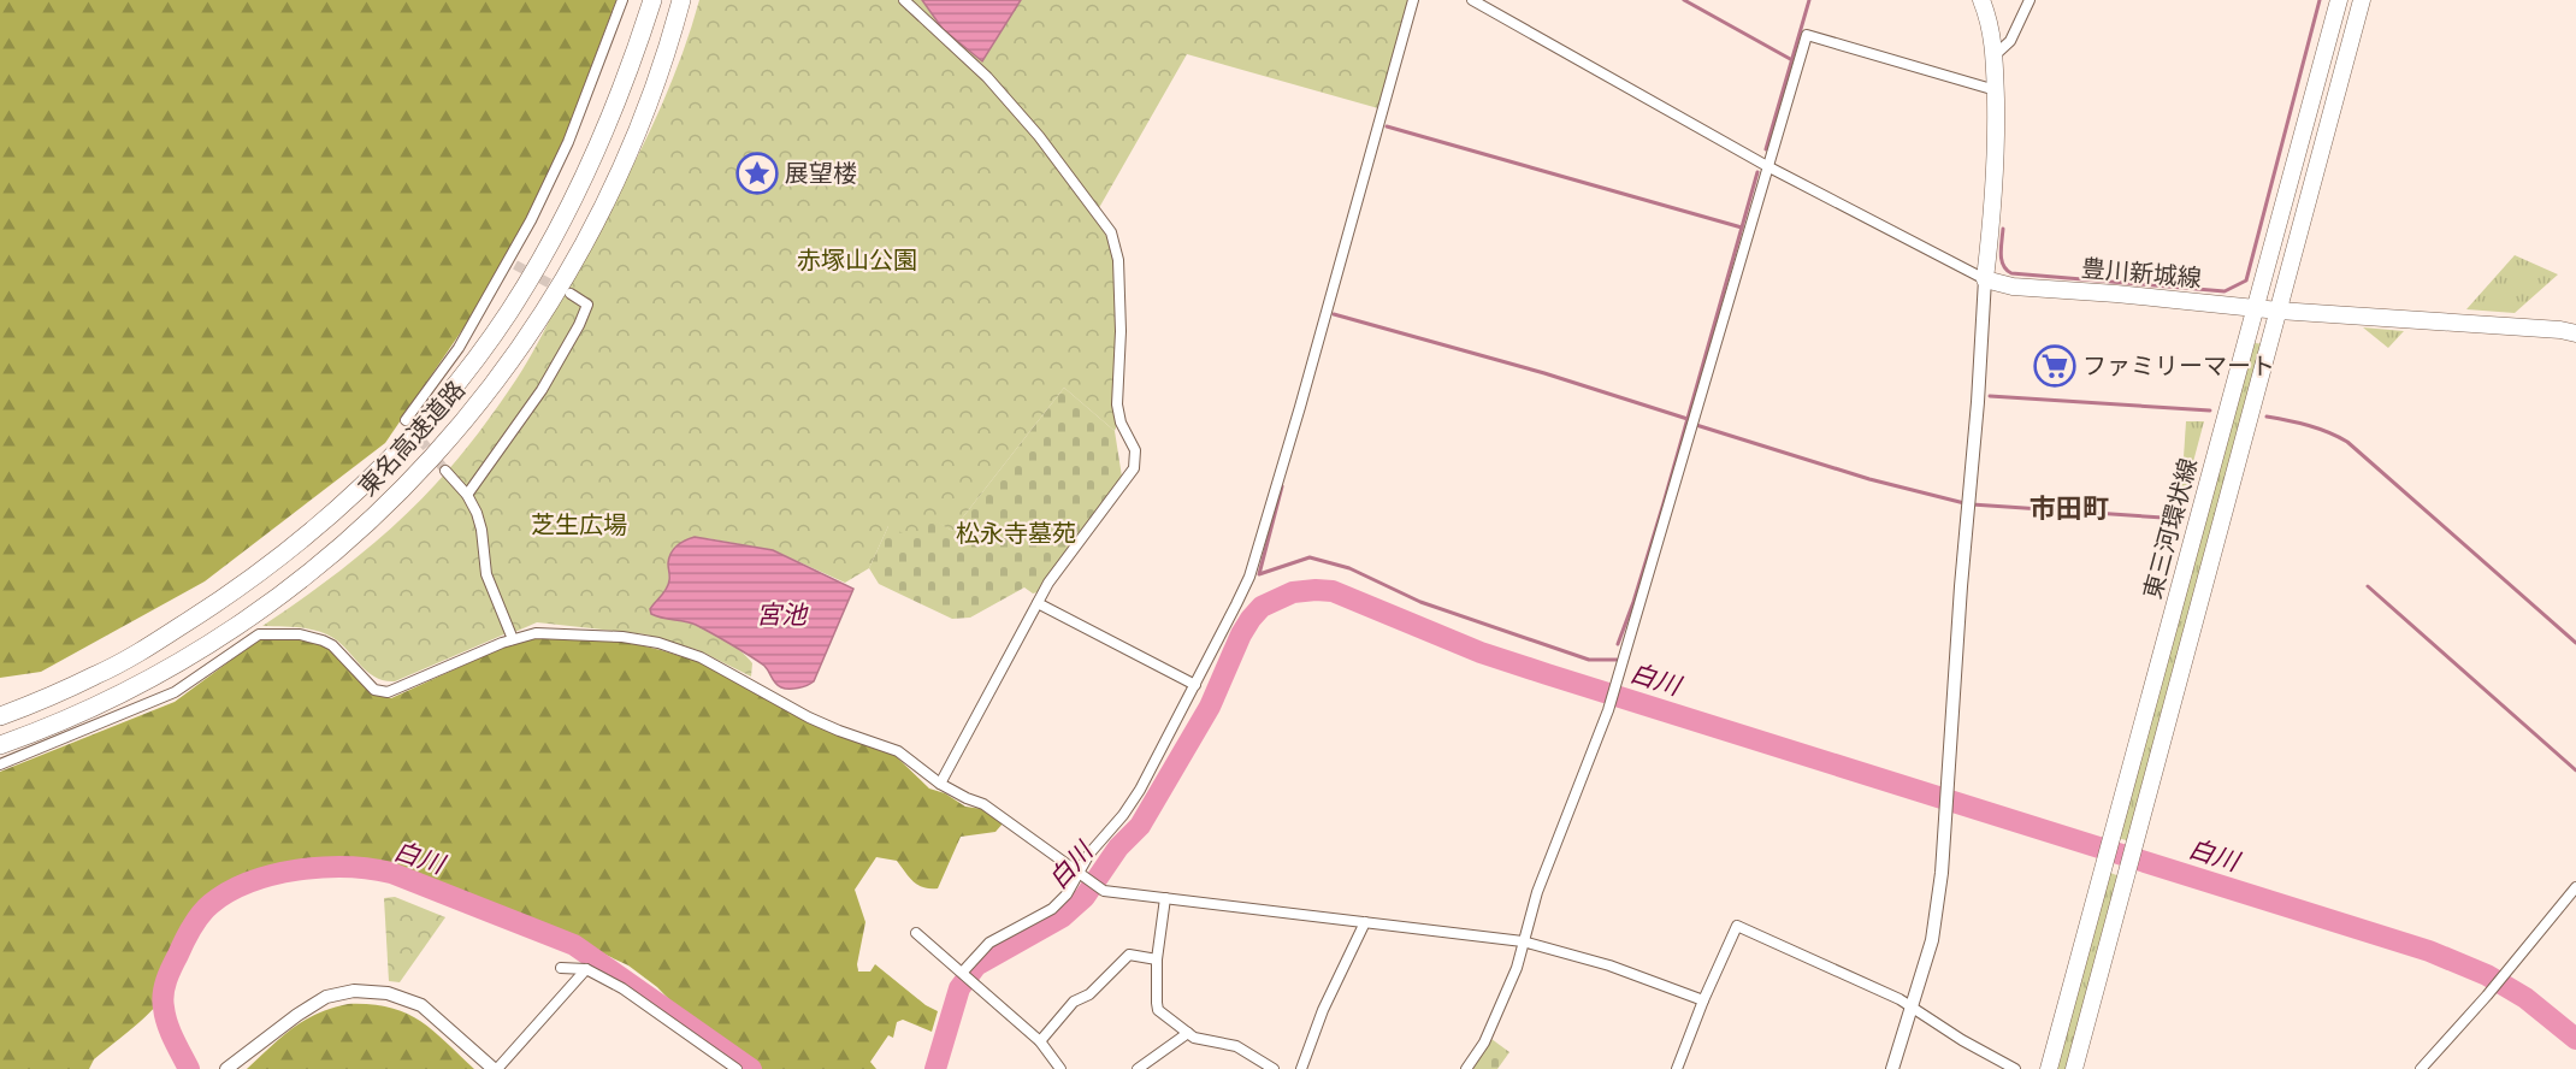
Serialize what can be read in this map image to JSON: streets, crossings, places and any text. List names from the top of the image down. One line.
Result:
{"streets":{"highway":["東名高速道路"],"main road":["豊川新城線","東三河環状線"]},"crossings":[["豊川新城線","東三河環状線"]],"districts":["市田町"],"water":["宮池","白川"],"parks":["赤塚山公園","芝生広場","松永寺墓苑"],"places":{"place":["展望楼"],"supermarket":["ファミリーマート"]}}
